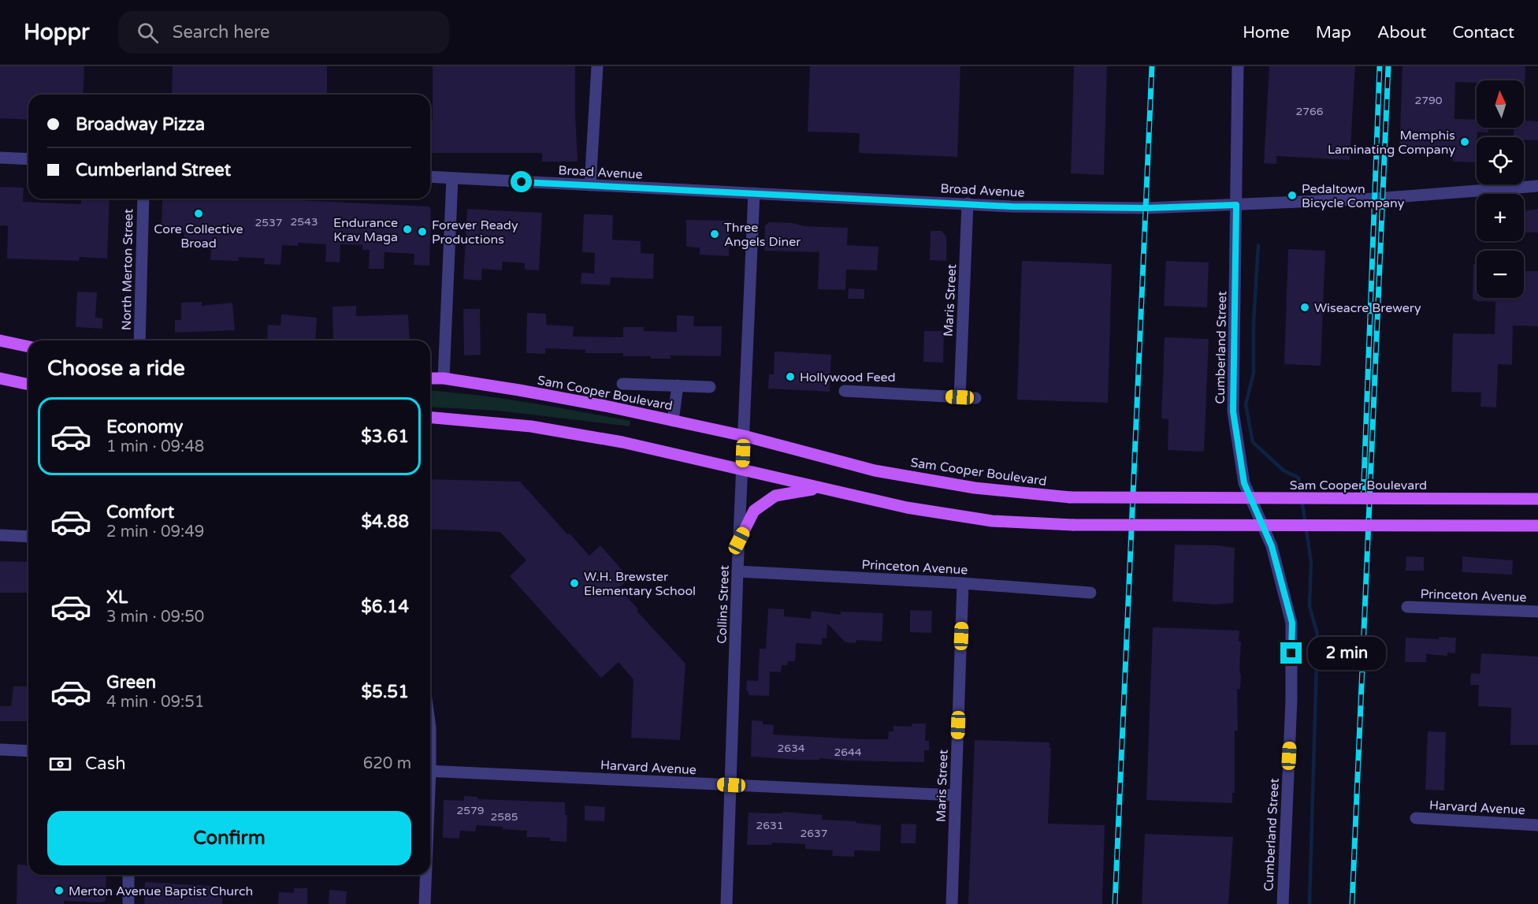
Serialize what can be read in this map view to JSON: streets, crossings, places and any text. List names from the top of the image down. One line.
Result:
{"streets":{"main road":["Sam Cooper Boulevard"],"street":["Broad Avenue","North Merton Street","Maris Street","Cumberland Street","Princeton Avenue","Collins Street","Harvard Avenue"]},"crossings":[["Broad Avenue","Maris Street"],["Broad Avenue","Cumberland Street"],["Broad Avenue","Collins Street"],["Maris Street","Princeton Avenue"],["Maris Street","Harvard Avenue"],["Sam Cooper Boulevard","Collins Street"],["Princeton Avenue","Collins Street"],["Collins Street","Harvard Avenue"]],"places":["Memphis Laminating Company","Pedaltown Bicycle Company","Core Collective Broad","Endurance Krav Maga","Forever Ready Productions","Three Angels Diner","Wiseacre Brewery","Hollywood Feed","W.H. Brewster Elementary School","Merton Avenue Baptist Church"],"house_numbers":["2790","2766","2543","2537","2634","2644","2579","2585","2631","2637"],"north":"top","page":{"header":"Hoppr","search":"Search here","nav":["Home","Map","About","Contact"],"map_buttons":["+","−"],"banner":["Broadway Pizza","Cumberland Street"],"heading":"Choose a ride","list":[{"name":"Economy","note":"1 min · 09:48","value":"$3.61"},{"name":"Comfort","note":"2 min · 09:49","value":"$4.88"},{"name":"XL","note":"3 min · 09:50","value":"$6.14"},{"name":"Green","note":"4 min · 09:51","value":"$5.51"}],"bubble":"2 min","pay":["Cash","620 m"],"buttons":"Confirm"}}
